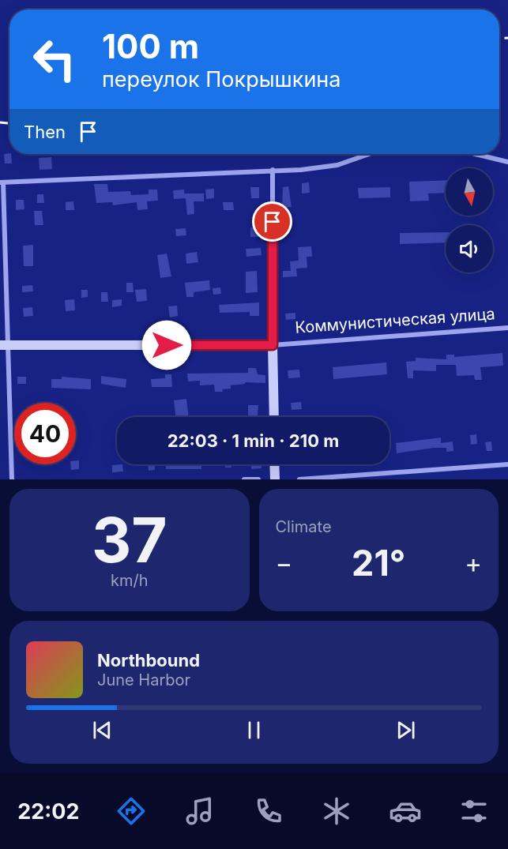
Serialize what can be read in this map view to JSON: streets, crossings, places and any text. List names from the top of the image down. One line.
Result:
{"streets":{"street":["Коммунистическая улица"]},"north":"bottom","page":{"turn":["100 m","переулок Покрышкина"],"then":"Then","limit":"40","trip":"22:03 · 1 min · 210 m","tile":[["37","km/h"],"Climate"],"heat":["−","21°","+"],"song":["Northbound","June Harbor"],"tabs":"22:02"}}
